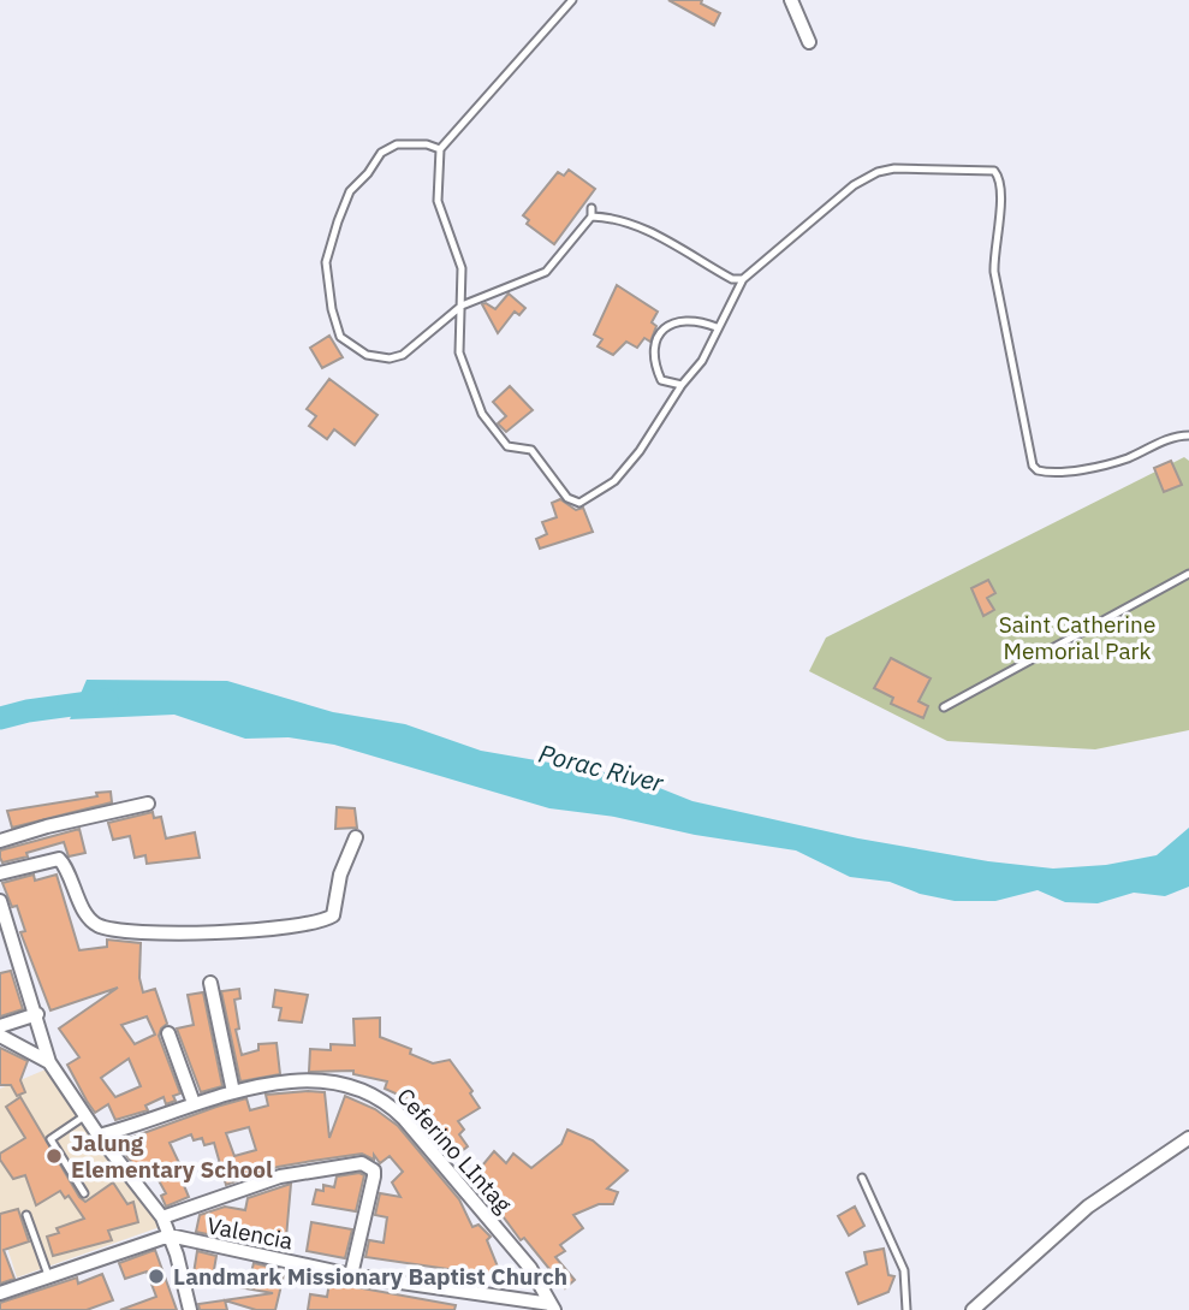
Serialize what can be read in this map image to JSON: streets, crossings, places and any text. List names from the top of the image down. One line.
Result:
{"streets":{"street":["Ceferino LIntag","Valencia"]},"crossings":[["Ceferino LIntag","Valencia"]],"water":["Porac River"],"parks":["Saint Catherine Memorial Park"],"places":["Jalung Elementary School","Landmark Missionary Baptist Church"]}
